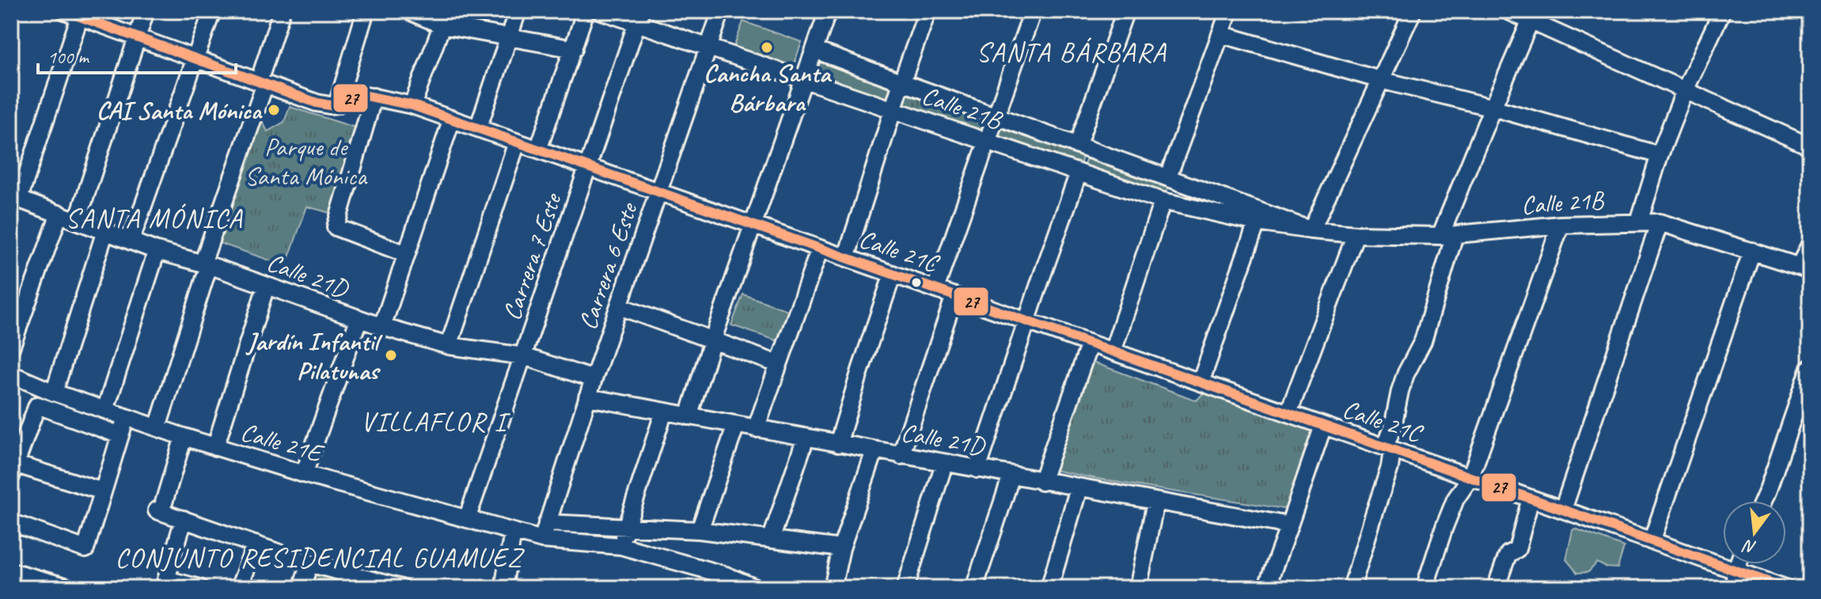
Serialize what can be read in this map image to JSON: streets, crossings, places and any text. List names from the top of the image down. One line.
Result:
{"streets":{"street":["Calle 21B","Calle 21C","Carrera 7 Este","Carrera 6 Este","Calle 21D","Calle 21E"]},"crossings":[["Calle 21B","Carrera 7 Este"],["Calle 21B","Carrera 6 Este"],["Calle 21C","Carrera 7 Este"],["Calle 21C","Carrera 6 Este"],["Carrera 7 Este","Calle 21D"],["Carrera 7 Este","Calle 21E"],["Carrera 6 Este","Calle 21D"],["Carrera 6 Este","Calle 21E"]],"districts":["SANTA BÁRBARA","SANTA MÓNICA","VILLAFLOR I","CONJUNTO RESIDENCIAL GUAMUEZ"],"parks":["Parque de Santa Mónica"],"places":["Cancha Santa Bárbara","CAI Santa Mónica","Jardín Infantil Pilatunas"],"lines":["transit line 27"],"scale_bar":"100 m","north":"bottom"}
